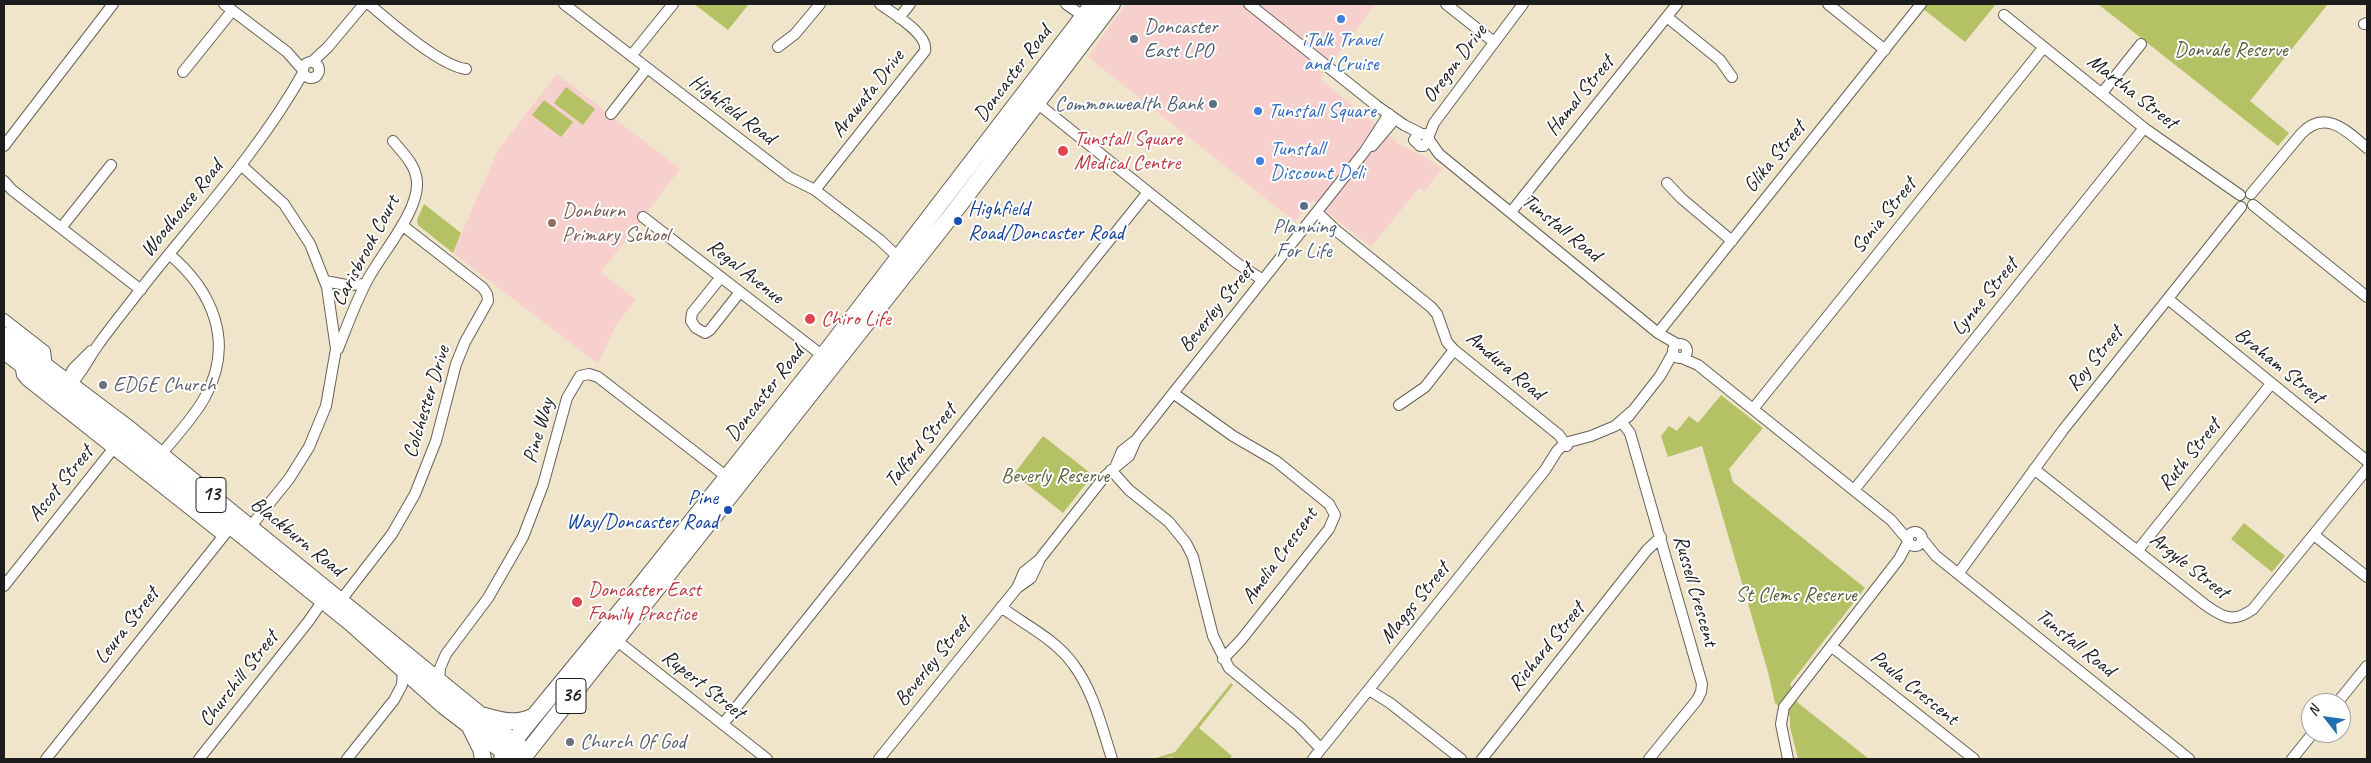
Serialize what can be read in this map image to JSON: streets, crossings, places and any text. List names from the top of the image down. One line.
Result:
{"streets":{"main road":["Doncaster Road","13","Blackburn Road","36"],"street":["Oregon Drive","Martha Street","Arawata Drive","Hamal Street","Highfield Road","Glika Street","Woodhouse Road","Sonia Street","Tunstall Road","Carisbrook Court","Regal Avenue","Lynne Street","Beverley Street","Roy Street","Amdura Road","Braham Street","Colchester Drive","Pine Way","Talford Street","Ruth Street","Ascot Street","Amelia Crescent","Argyle Street","Russell Crescent","Maggs Street","Leura Street","Richard Street","Churchill Street","Rupert Street","Paula Crescent"]},"crossings":[["Oregon Drive","Tunstall Road"],["Doncaster Road","Highfield Road"],["Doncaster Road","Regal Avenue"],["Doncaster Road","Pine Way"],["Doncaster Road","Blackburn Road"],["Doncaster Road","Rupert Street"],["Martha Street","Sonia Street"],["Martha Street","Lynne Street"],["Martha Street","Roy Street"],["Arawata Drive","Highfield Road"],["Hamal Street","Tunstall Road"],["Glika Street","Tunstall Road"],["Woodhouse Road","Blackburn Road"],["Sonia Street","Tunstall Road"],["Tunstall Road","Lynne Street"],["Tunstall Road","Beverley Street"],["Tunstall Road","Roy Street"],["Carisbrook Court","Colchester Drive"],["Carisbrook Court","Leura Street"],["Beverley Street","Amdura Road"],["Beverley Street","Amelia Crescent"],["Roy Street","Braham Street"],["Roy Street","Argyle Street"],["Amdura Road","Maggs Street"],["Braham Street","Ruth Street"],["Colchester Drive","Blackburn Road"],["Colchester Drive","Churchill Street"],["Pine Way","Blackburn Road"],["Talford Street","Rupert Street"],["Ruth Street","Argyle Street"],["Ascot Street","Blackburn Road"],["Blackburn Road","Leura Street"],["Blackburn Road","Churchill Street"],["Russell Crescent","Richard Street"]],"parks":["Donvale Reserve","Beverly Reserve","St Clems Reserve"],"places":["iTalk Travel and Cruise","Doncaster East LPO","Commonwealth Bank","Tunstall Square","Tunstall Square Medical Centre","Tunstall Discount Deli","Planning For Life","Highfield Road/Doncaster Road","Donburn Primary School","Chiro Life","EDGE Church","Pine Way/Doncaster Road","Doncaster East Family Practice","Church Of God"],"north":"top left"}
